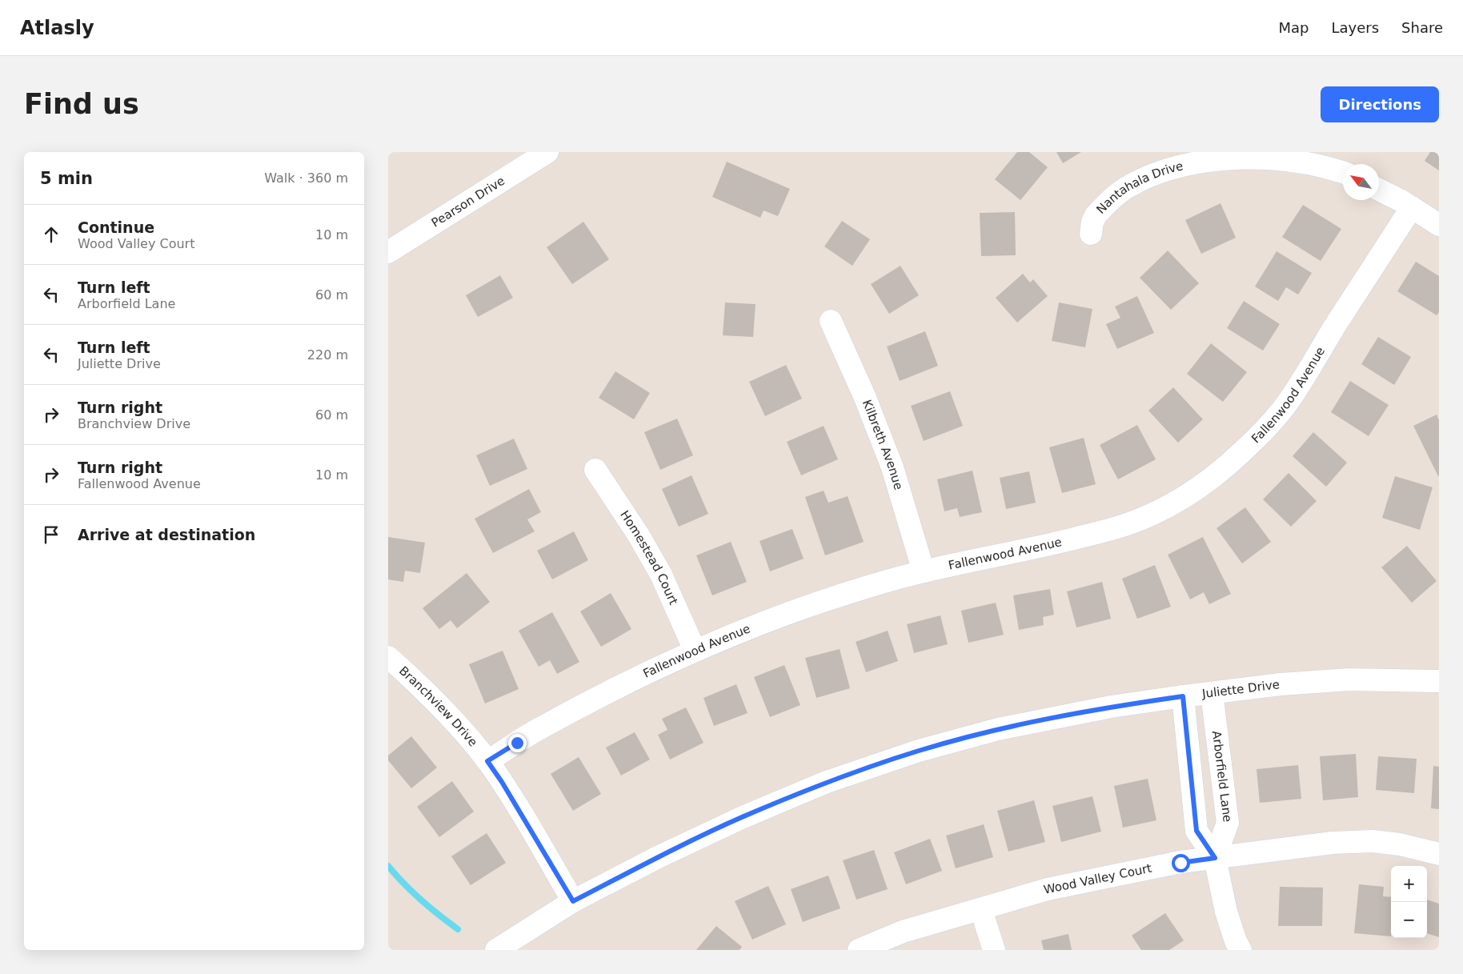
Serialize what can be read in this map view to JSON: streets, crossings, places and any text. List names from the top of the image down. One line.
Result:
{"streets":{"street":["Nantahala Drive","Pearson Drive","Fallenwood Avenue","Kilbreth Avenue","Homestead Court","Juliette Drive","Branchview Drive","Arborfield Lane","Wood Valley Court"]},"crossings":[["Fallenwood Avenue","Kilbreth Avenue"],["Fallenwood Avenue","Homestead Court"],["Fallenwood Avenue","Branchview Drive"],["Juliette Drive","Branchview Drive"],["Juliette Drive","Arborfield Lane"],["Arborfield Lane","Wood Valley Court"]],"north":"top left","page":{"header":"Atlasly","nav":["Map","Layers","Share"],"buttons":"Directions","title":"Find us","heading":["5 min","Walk · 360 m"],"list":[["Continue","Wood Valley Court","10 m"],["Turn left","Arborfield Lane","60 m"],["Turn left","Juliette Drive","220 m"],["Turn right","Branchview Drive","60 m"],["Turn right","Fallenwood Avenue","10 m"],"Arrive at destination"],"map_buttons":["+","−"]}}
